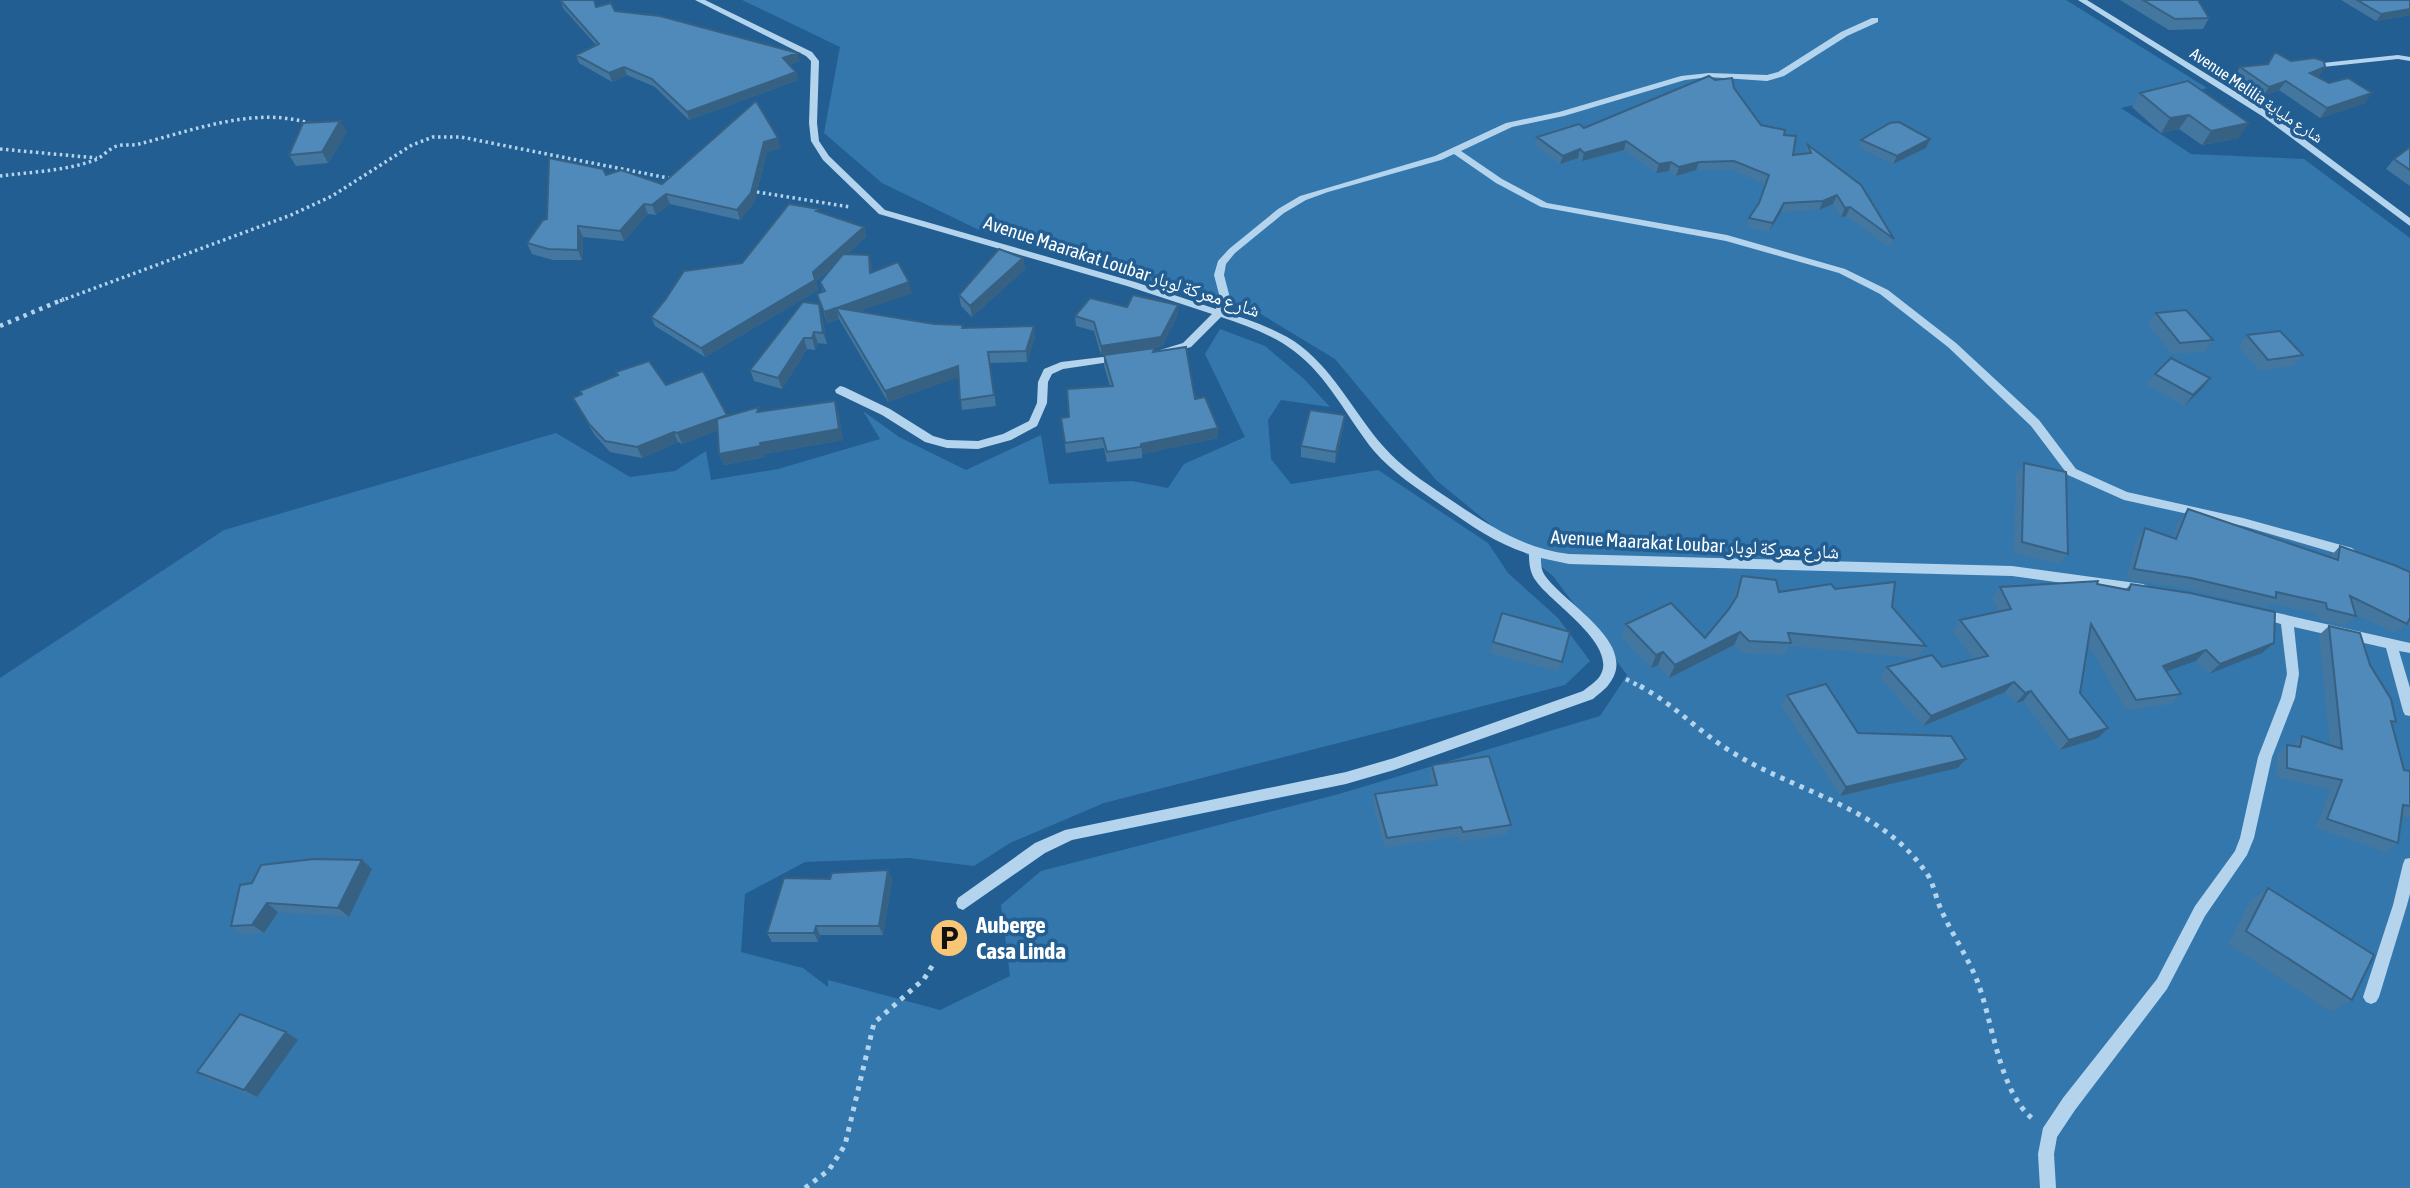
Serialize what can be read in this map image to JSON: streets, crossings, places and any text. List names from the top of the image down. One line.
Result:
{"streets":{"street":["Avenue Melilia شارع ملياية","Avenue Maarakat Loubar شارع معركة لوبار"]},"places":{"parking":["Auberge Casa Linda"]}}
